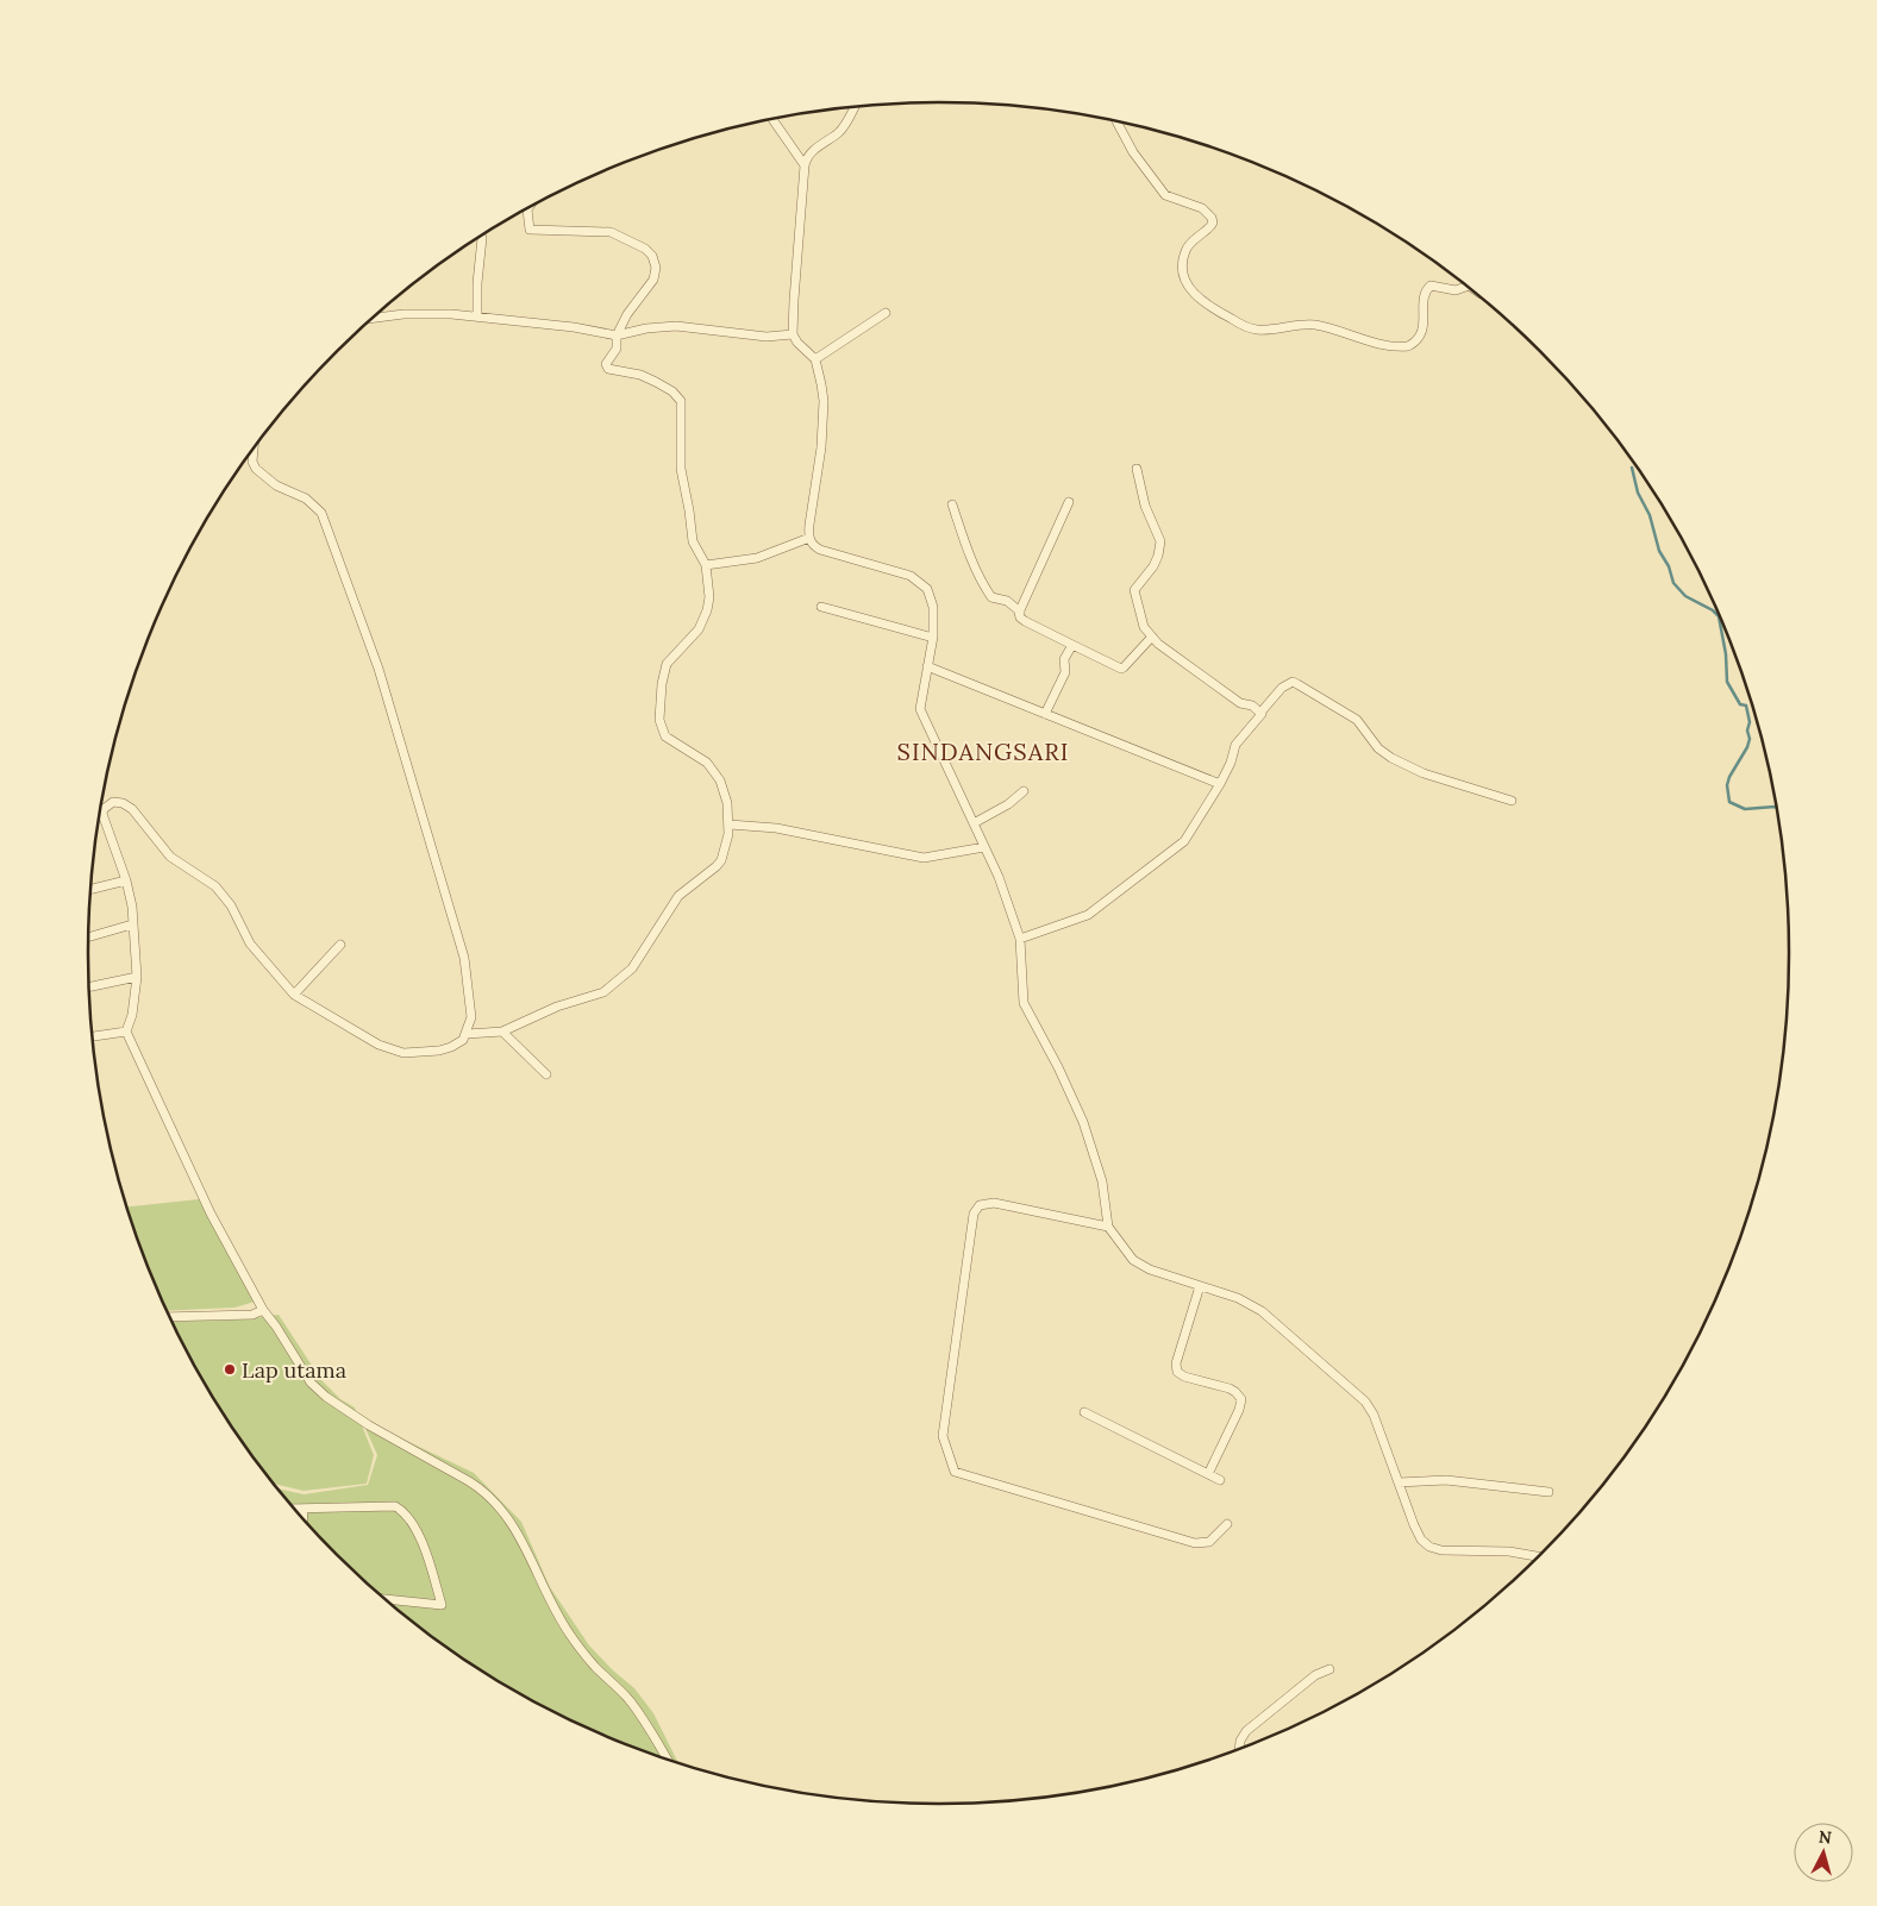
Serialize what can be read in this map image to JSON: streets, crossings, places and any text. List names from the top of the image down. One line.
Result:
{"districts":["SINDANGSARI"],"places":["Lap utama"],"north":"top"}
